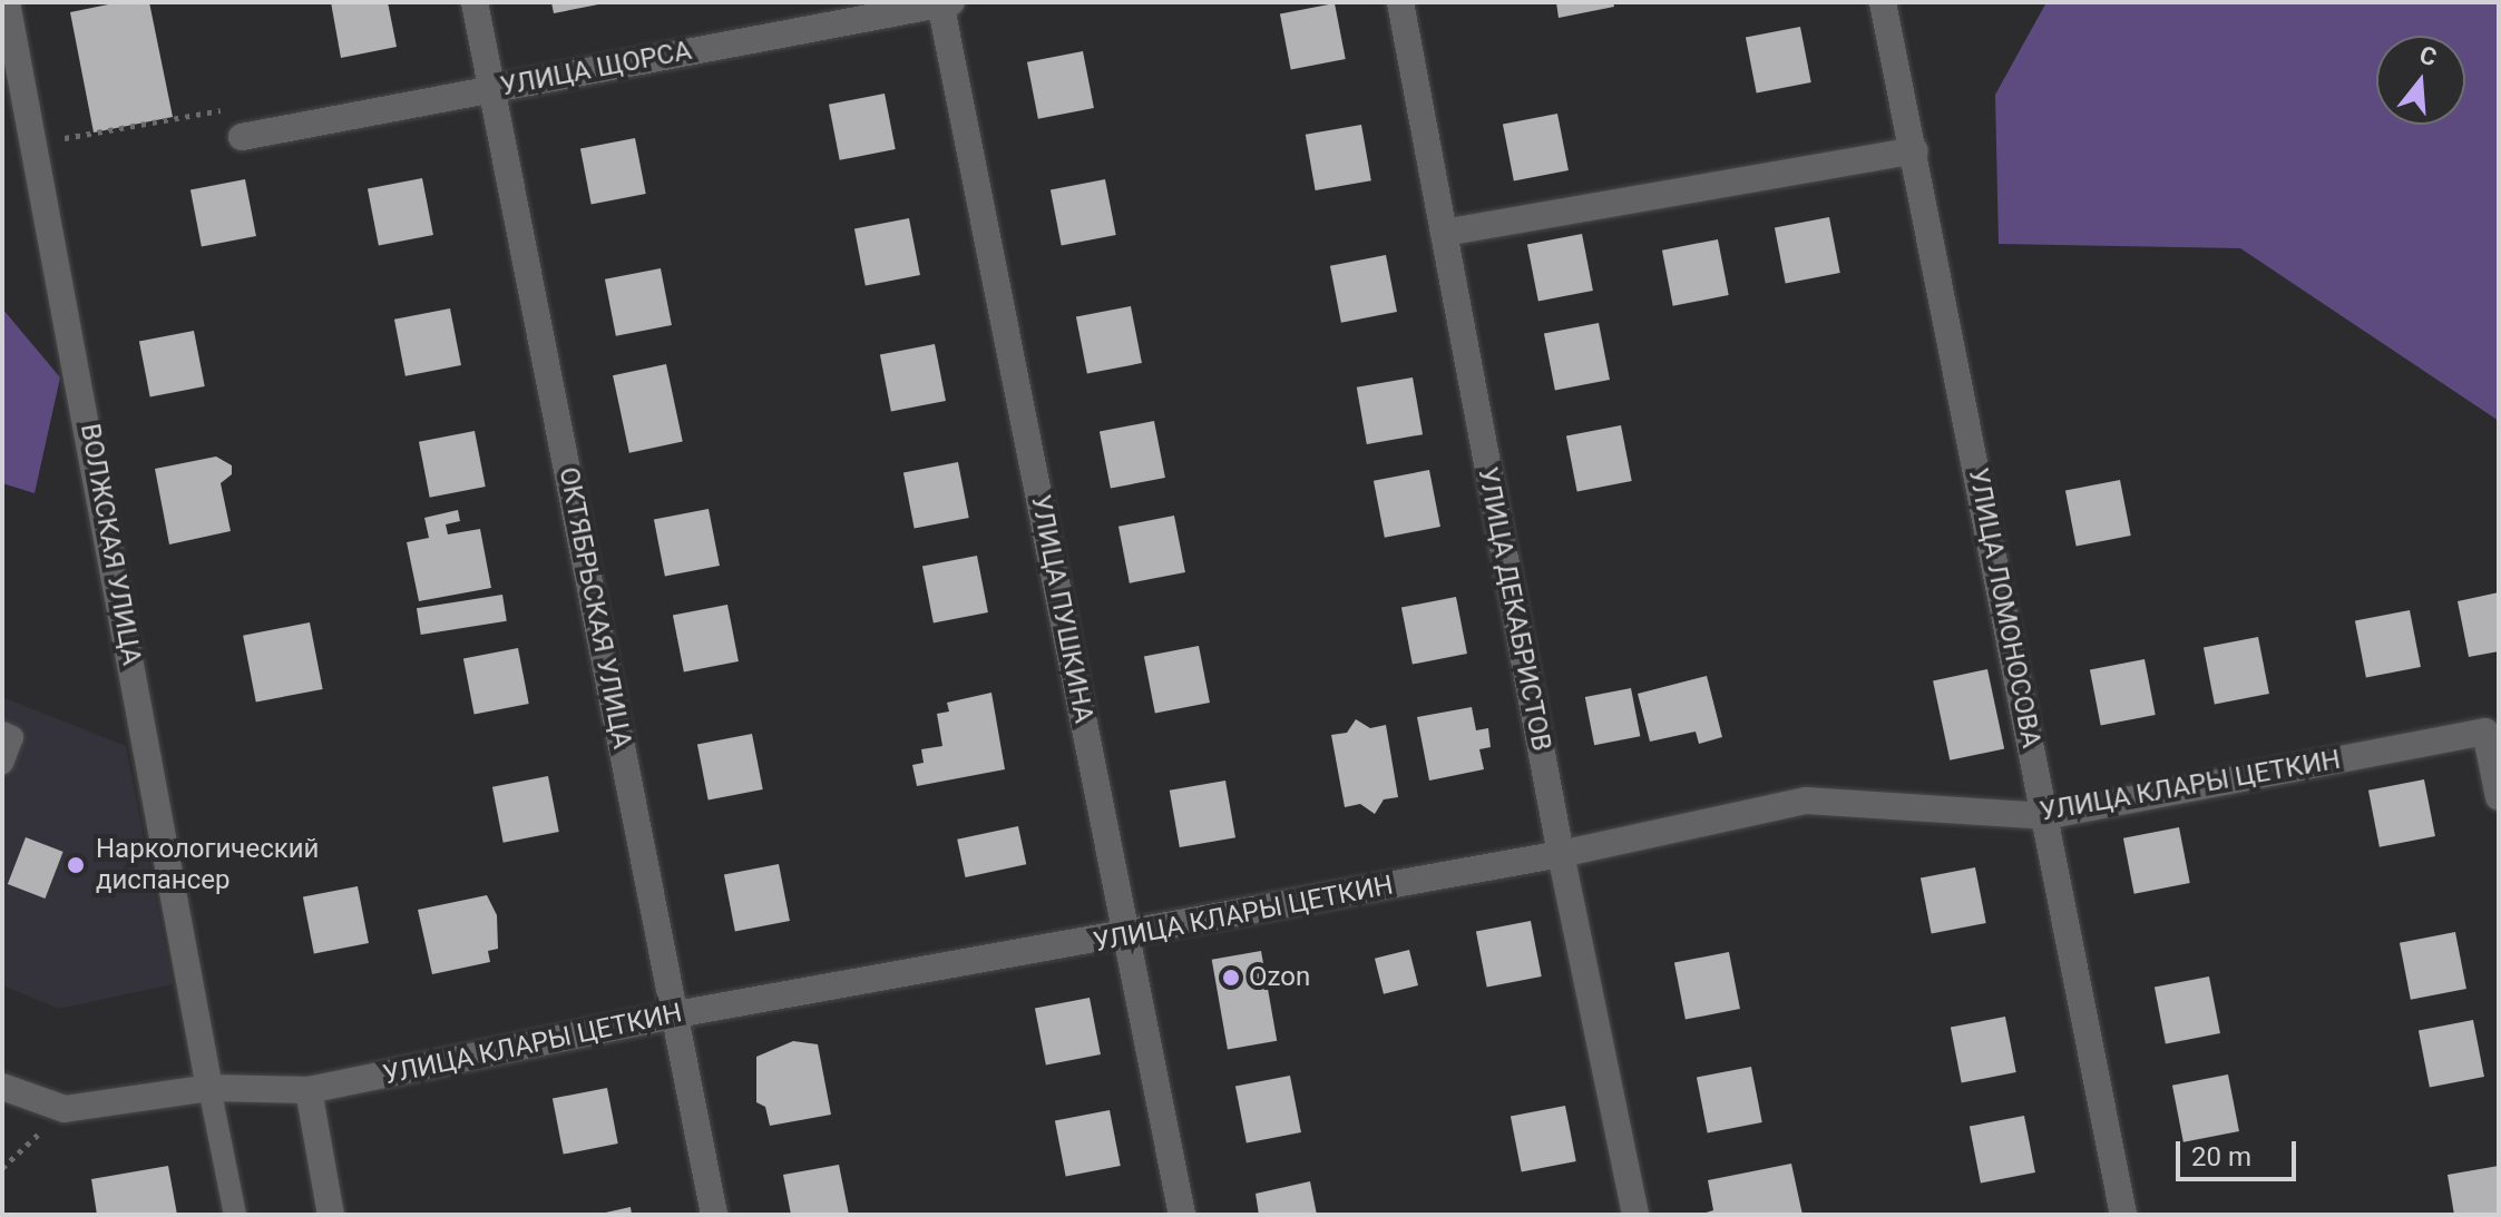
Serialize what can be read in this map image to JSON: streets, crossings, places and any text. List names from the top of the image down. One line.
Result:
{"streets":{"street":["УЛИЦА ЩОРСА","ВОЛЖСКАЯ УЛИЦА","ОКТЯБРЬСКАЯ УЛИЦА","УЛИЦА ЛОМОНОСОВА","УЛИЦА ПУШКИНА","УЛИЦА ДЕКАБРИСТОВ","УЛИЦА КЛАРЫ ЦЕТКИН"]},"crossings":[["УЛИЦА ЩОРСА","ОКТЯБРЬСКАЯ УЛИЦА"],["УЛИЦА ЩОРСА","УЛИЦА ПУШКИНА"],["ВОЛЖСКАЯ УЛИЦА","УЛИЦА КЛАРЫ ЦЕТКИН"],["ОКТЯБРЬСКАЯ УЛИЦА","УЛИЦА КЛАРЫ ЦЕТКИН"],["УЛИЦА ЛОМОНОСОВА","УЛИЦА КЛАРЫ ЦЕТКИН"],["УЛИЦА ПУШКИНА","УЛИЦА КЛАРЫ ЦЕТКИН"],["УЛИЦА ДЕКАБРИСТОВ","УЛИЦА КЛАРЫ ЦЕТКИН"]],"places":["Наркологический диспансер","Ozon"],"scale_bar":"20 m","north":"top"}
